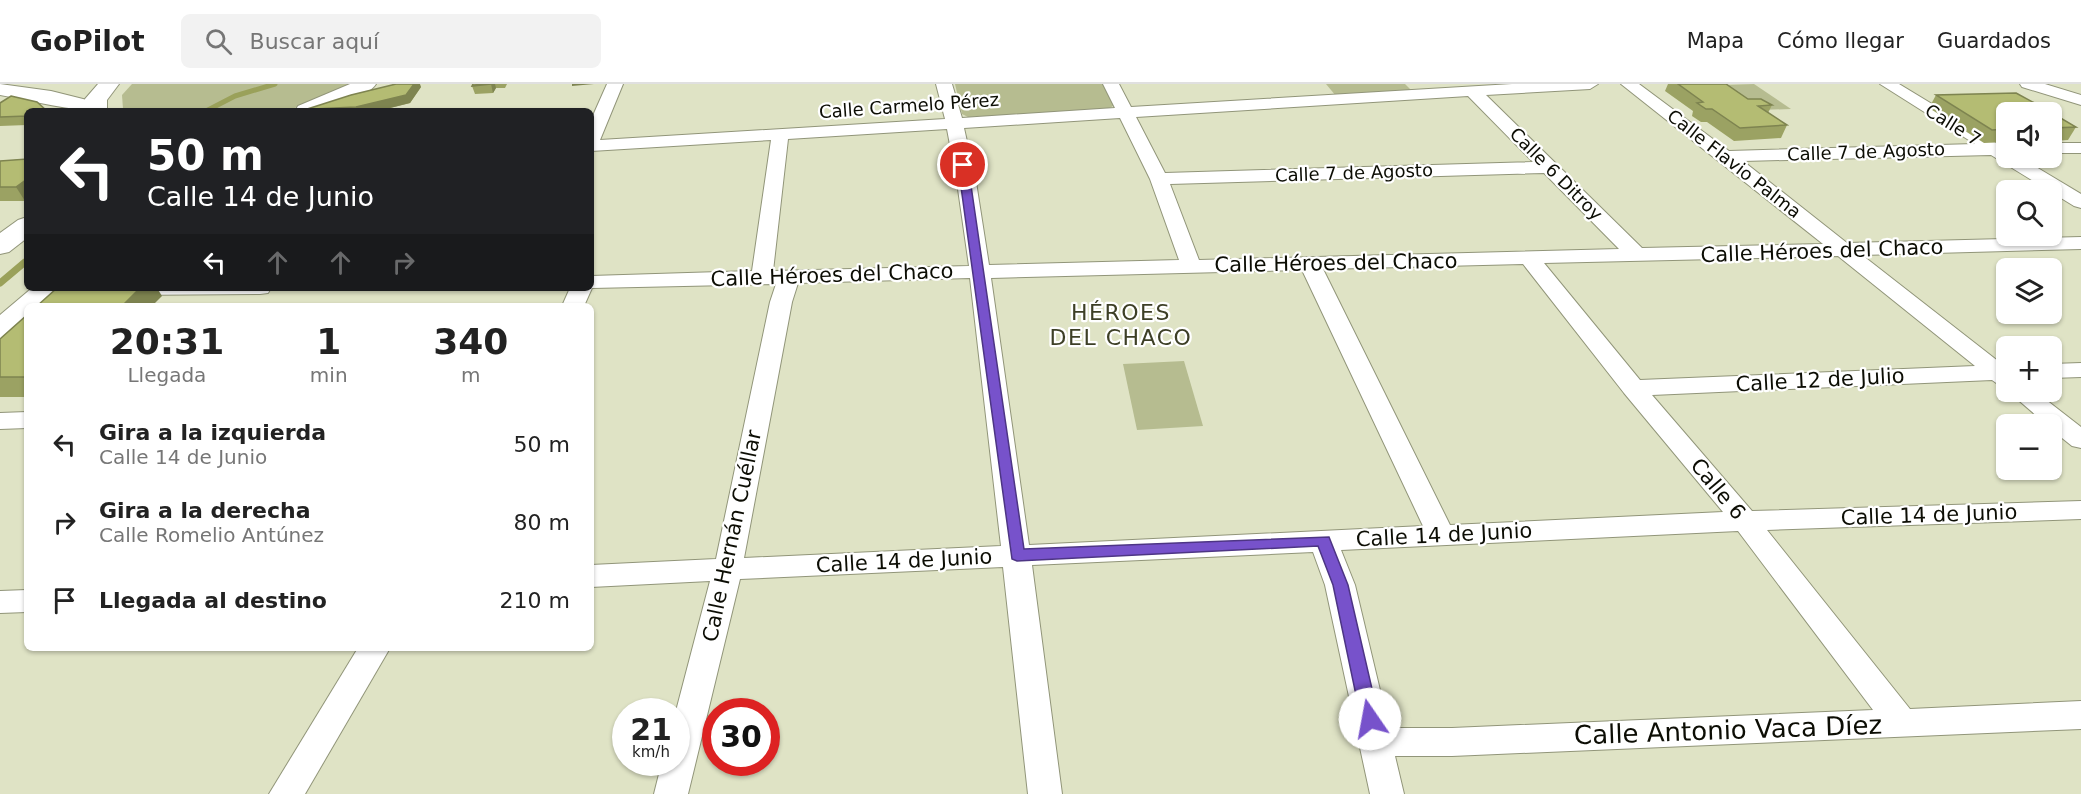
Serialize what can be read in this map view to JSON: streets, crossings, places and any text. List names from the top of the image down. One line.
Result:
{"streets":{"street":["Calle Carmelo Pérez","Calle 7","Calle 7 de Agosto","Calle Flavio Palma","Calle 6 Ditroy","Calle Héroes del Chaco","Calle 12 de Julio","Calle 6","Calle 14 de Junio","Calle Hernán Cuéllar","Calle Antonio Vaca Díez"]},"crossings":[["Calle Carmelo Pérez","Calle 6 Ditroy"],["Calle Carmelo Pérez","Calle Hernán Cuéllar"],["Calle 7 de Agosto","Calle Flavio Palma"],["Calle 7 de Agosto","Calle 6 Ditroy"],["Calle Flavio Palma","Calle Héroes del Chaco"],["Calle 6 Ditroy","Calle Héroes del Chaco"],["Calle Héroes del Chaco","Calle 6"],["Calle Héroes del Chaco","Calle Hernán Cuéllar"],["Calle 12 de Julio","Calle 6"],["Calle 6","Calle 14 de Junio"],["Calle 6","Calle Antonio Vaca Díez"],["Calle 14 de Junio","Calle Hernán Cuéllar"]],"districts":["HÉROES DEL CHACO"],"page":{"header":"GoPilot","search":"Buscar aquí","nav":["Mapa","Cómo llegar","Guardados"],"map_buttons":["+","−"],"turn":["50 m","Calle 14 de Junio"],"eta":["20:31","Llegada","1","min","340","m"],"list":[{"name":"Gira a la izquierda","note":"Calle 14 de Junio","value":"50 m"},{"name":"Gira a la derecha","note":"Calle Romelio Antúnez","value":"80 m"},{"name":"Llegada al destino","value":"210 m"}],"speed":"21 km/h","limit":"30"}}
